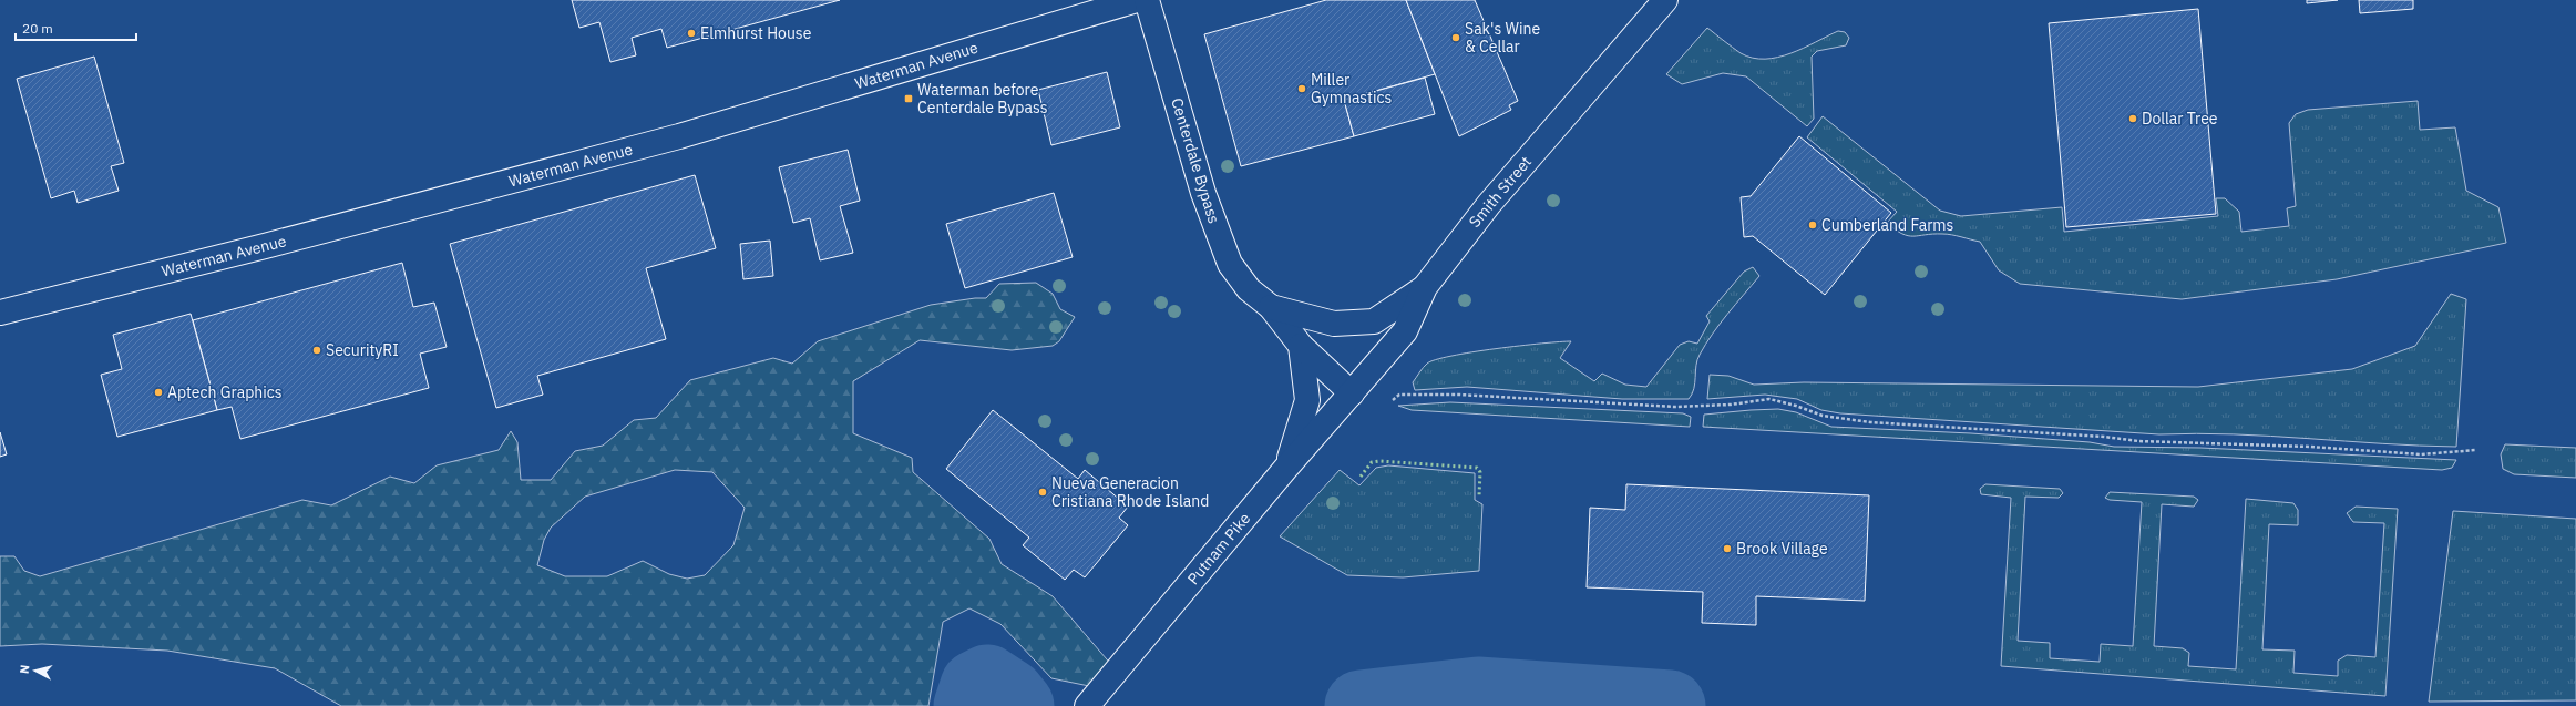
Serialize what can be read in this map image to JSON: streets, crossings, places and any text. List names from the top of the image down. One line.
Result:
{"streets":{"main road":["Waterman Avenue","Centerdale Bypass","Smith Street","Putnam Pike"]},"crossings":[["Centerdale Bypass","Smith Street"],["Centerdale Bypass","Putnam Pike"],["Smith Street","Putnam Pike"]],"places":{"other":["Elmhurst House","Sak's Wine & Cellar","Miller Gymnastics","Dollar Tree","Cumberland Farms","SecurityRI","Aptech Graphics","Nueva Generacion Cristiana Rhode Island","Brook Village"],"transit":["Waterman before Centerdale Bypass"]},"scale_bar":"20 m","north":"left"}
